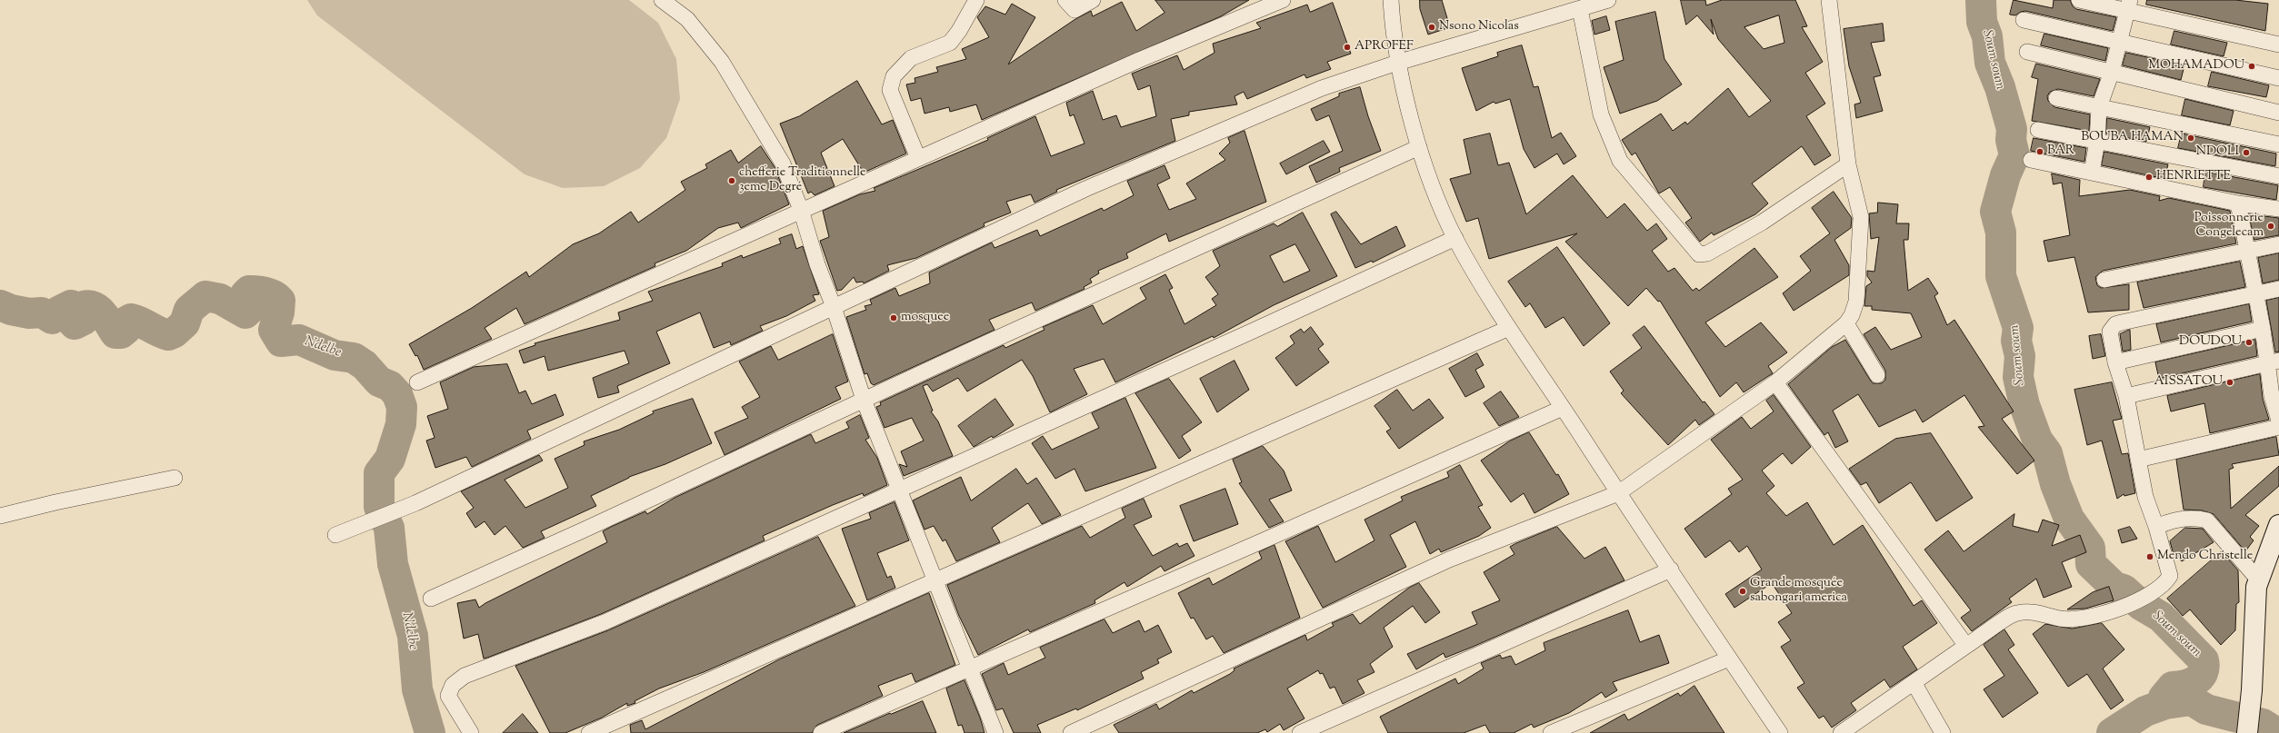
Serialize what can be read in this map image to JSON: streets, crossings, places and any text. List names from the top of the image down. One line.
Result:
{"water":["Soum soum","Ndelbe"],"places":["Nsono Nicolas","APROFEF","MOHAMADOU","BOUBA HAMAN","BAR","NDOLI","HENRIETTE","chefferie Traditionnelle 3eme Degré","Poissonnerie Congelecam","mosquee","DOUDOU","AISSATOU","Mendo Christelle","Grande mosquée sabongari america"]}
